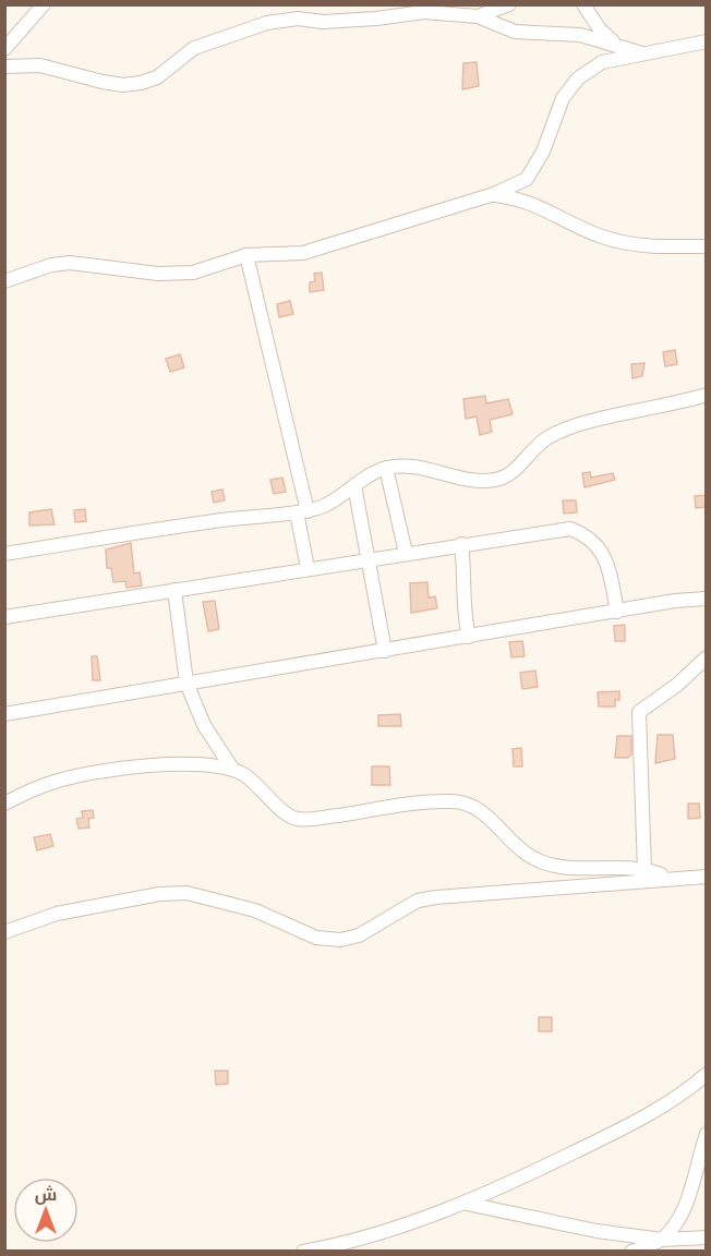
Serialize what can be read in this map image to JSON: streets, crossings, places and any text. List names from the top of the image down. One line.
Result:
{"north":"top"}
